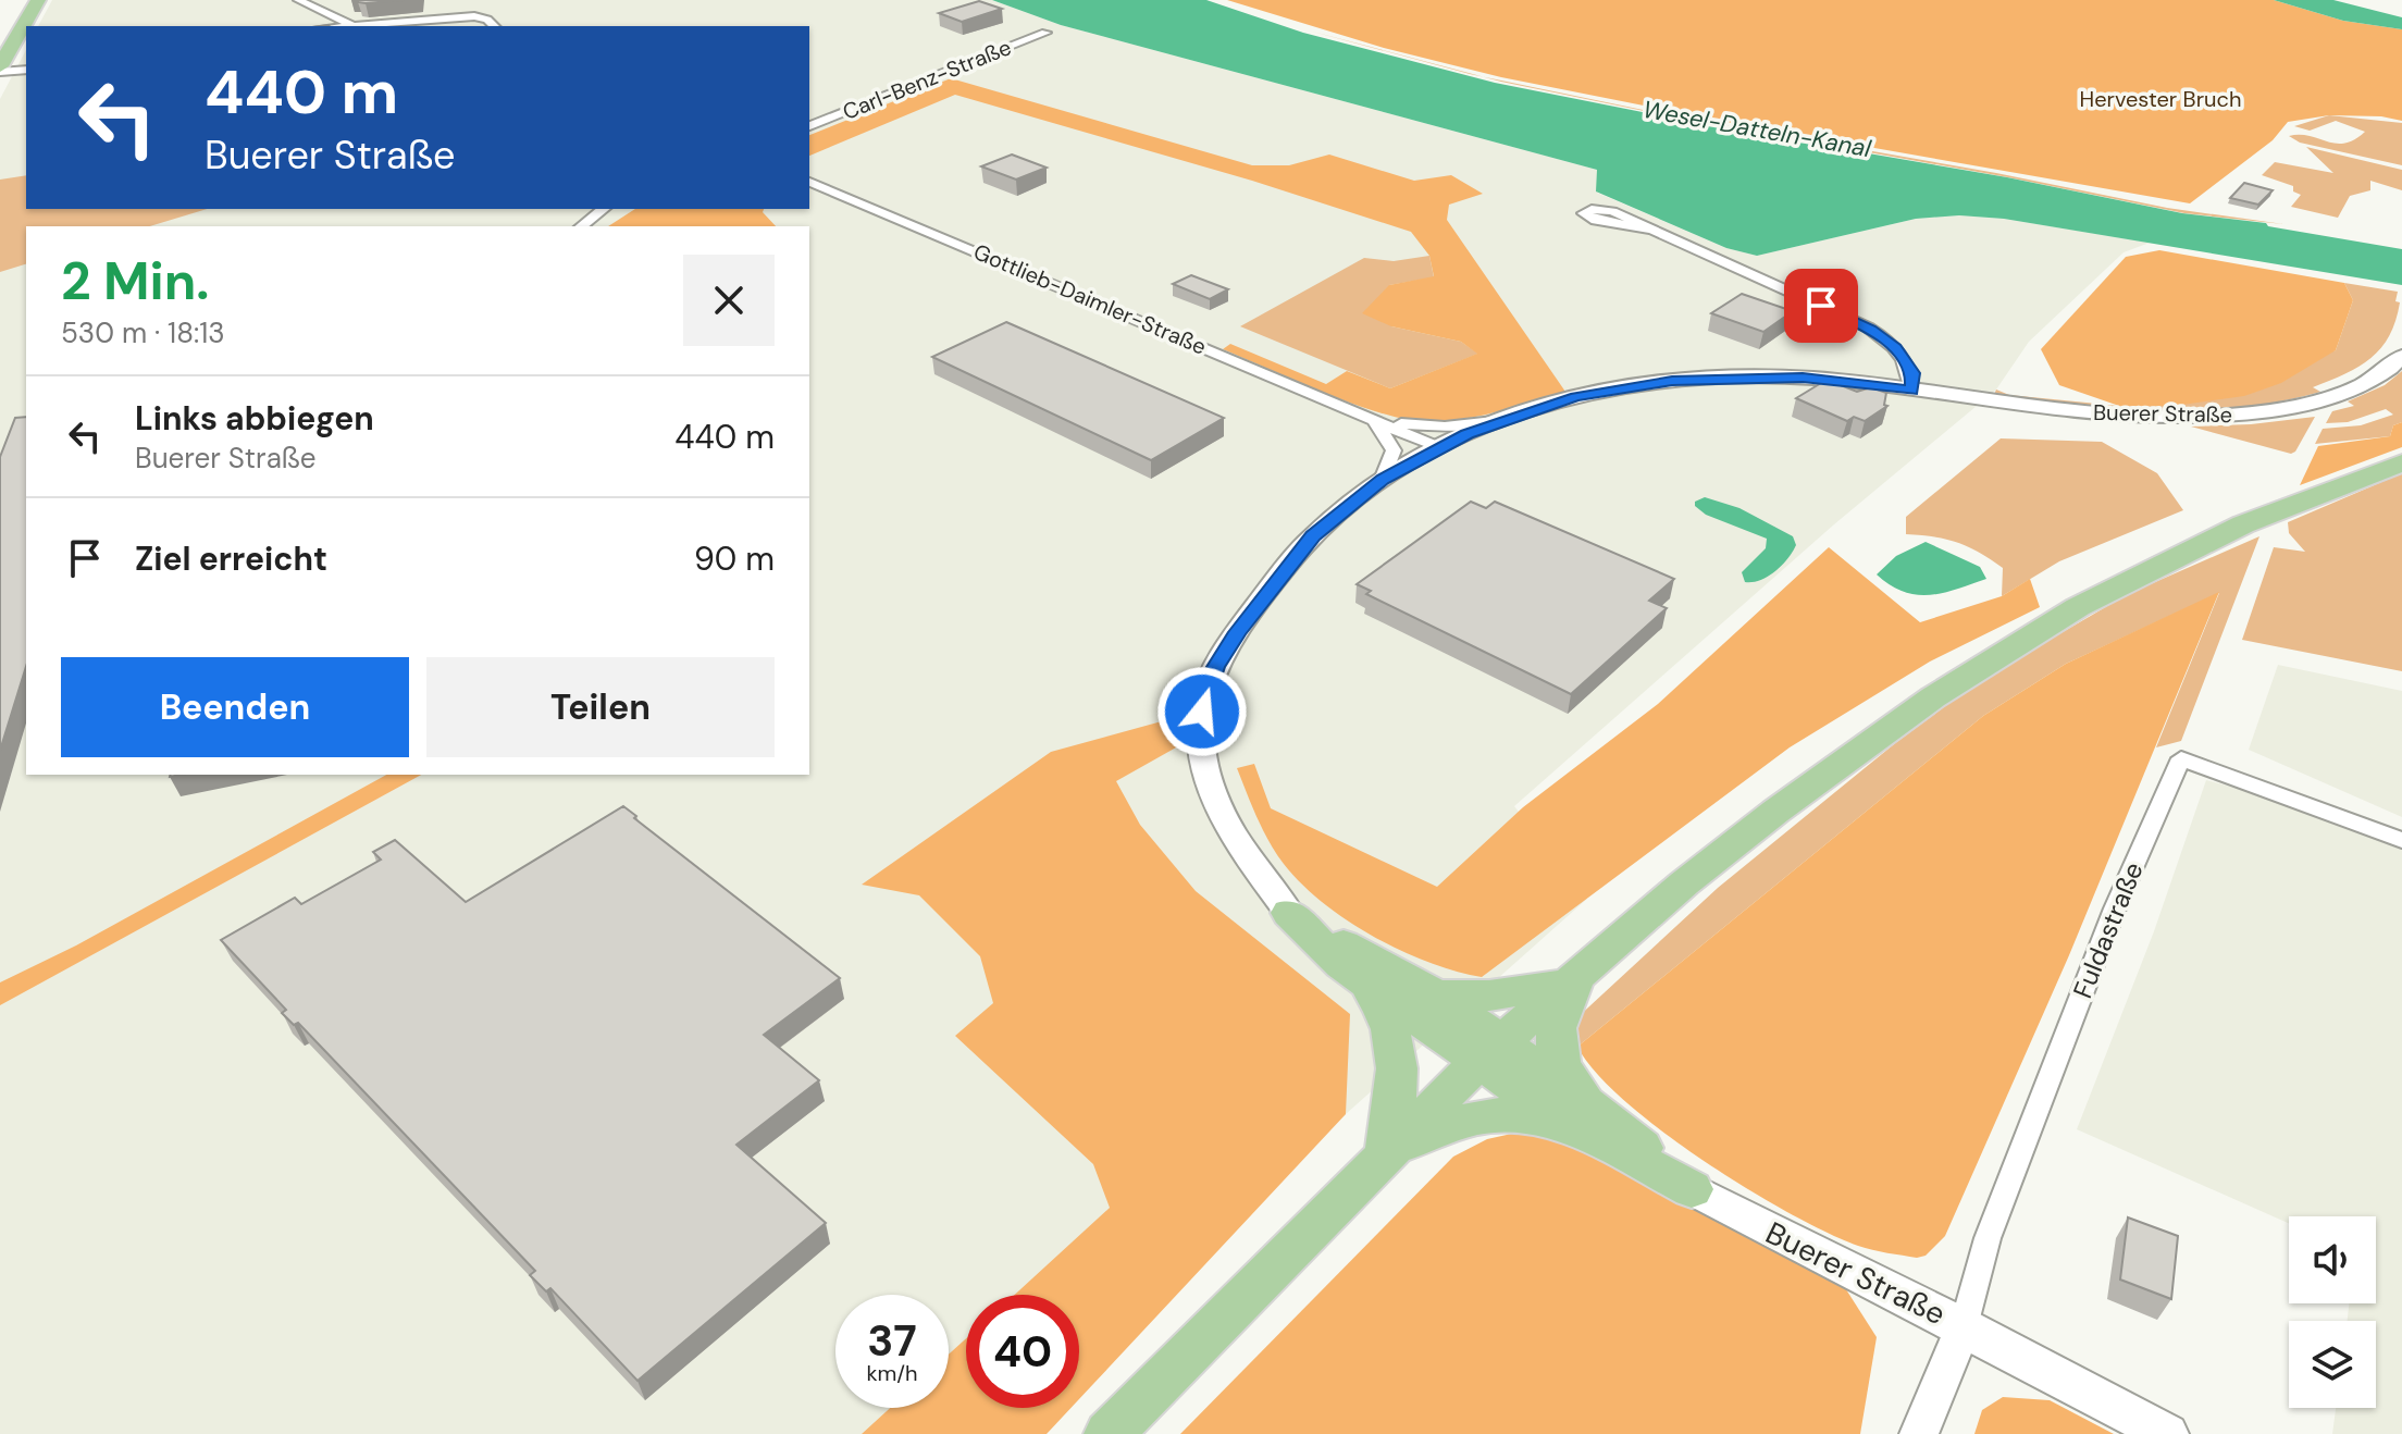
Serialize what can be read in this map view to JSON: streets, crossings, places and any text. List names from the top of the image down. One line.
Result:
{"streets":{"main road":["Buerer Straße"],"street":["Carl-Benz-Straße","Gottlieb-Daimler-Straße","Fuldastraße"]},"crossings":[["Gottlieb-Daimler-Straße","Buerer Straße"],["Buerer Straße","Fuldastraße"]],"water":["Wesel-Datteln-Kanal"],"parks":["Hervester Bruch"],"page":{"turn":["440 m","Buerer Straße"],"heading":["2 Min.","530 m · 18:13"],"list":[{"name":"Links abbiegen","note":"Buerer Straße","value":"440 m"},{"name":"Ziel erreicht","value":"90 m"}],"buttons":["Beenden","Teilen"],"speed":"37 km/h","limit":"40"}}
